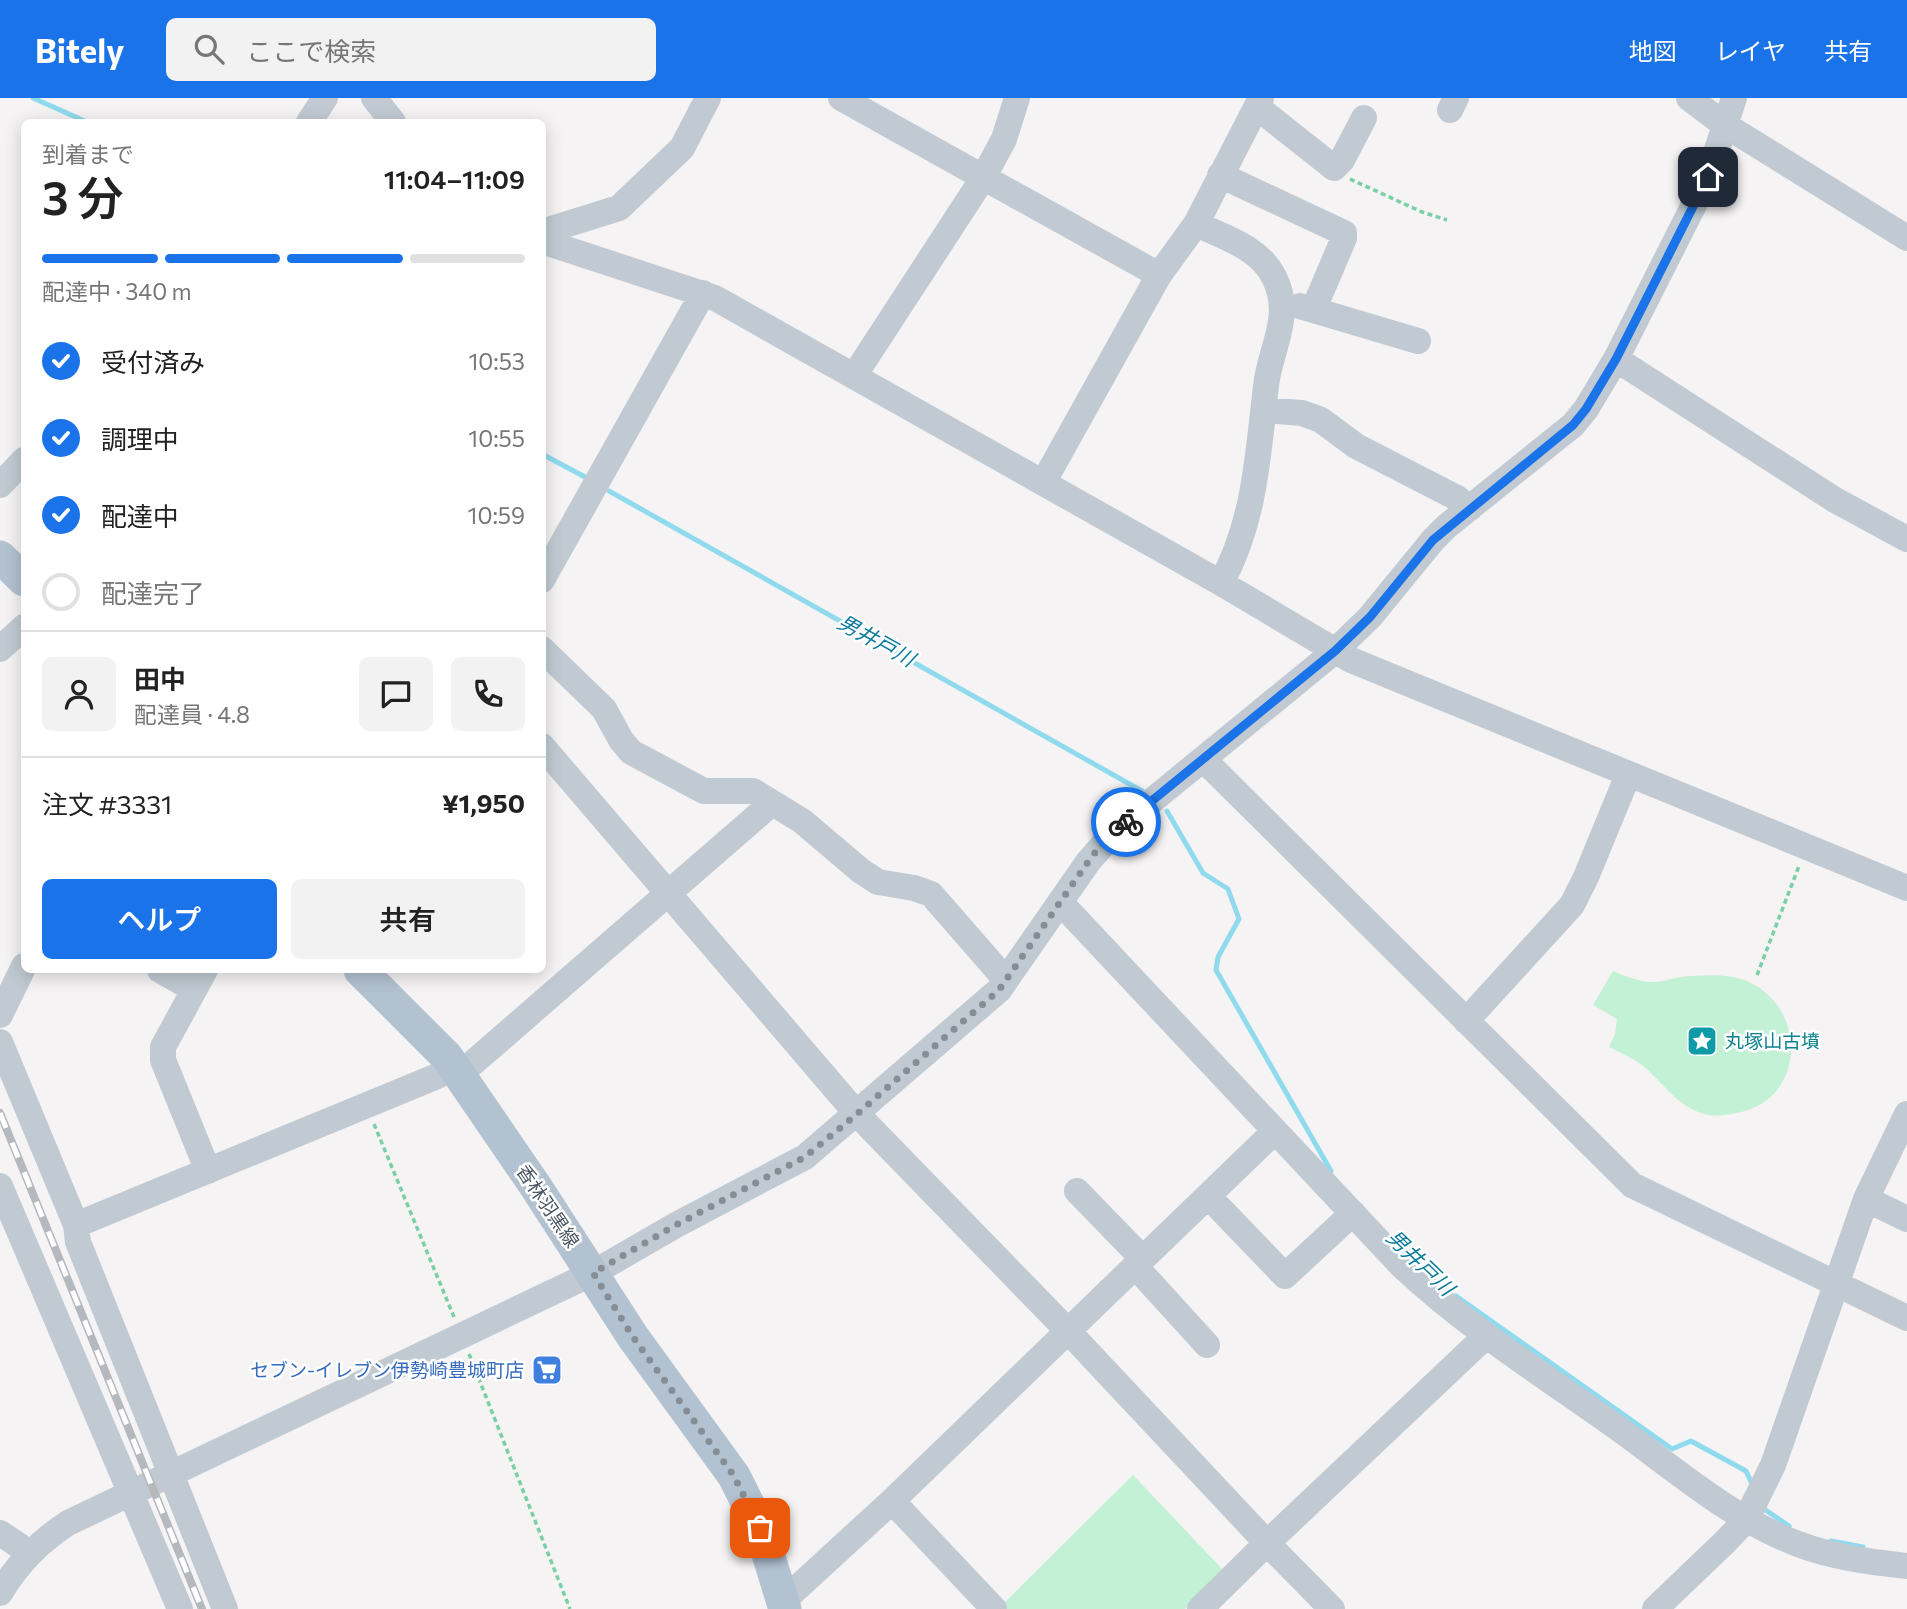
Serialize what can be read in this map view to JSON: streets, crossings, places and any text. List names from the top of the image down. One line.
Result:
{"streets":{"main road":["香林羽黒線"]},"water":["男井戸川"],"places":{"place":["丸塚山古墳"],"supermarket":["セブン-イレブン伊勢崎豊城町店"]},"page":{"header":"Bitely","search":"ここで検索","nav":["地図","レイヤ","共有"],"heading":["3 分","到着まで","11:04–11:09"],"panel":["田中","配達員 · 4.8","注文 #3331","¥1,950"],"bar":"配達中 · 340 m","list":[["受付済み","10:53"],["調理中","10:55"],["配達中","10:59"],"配達完了"],"buttons":["ヘルプ","共有"]}}
